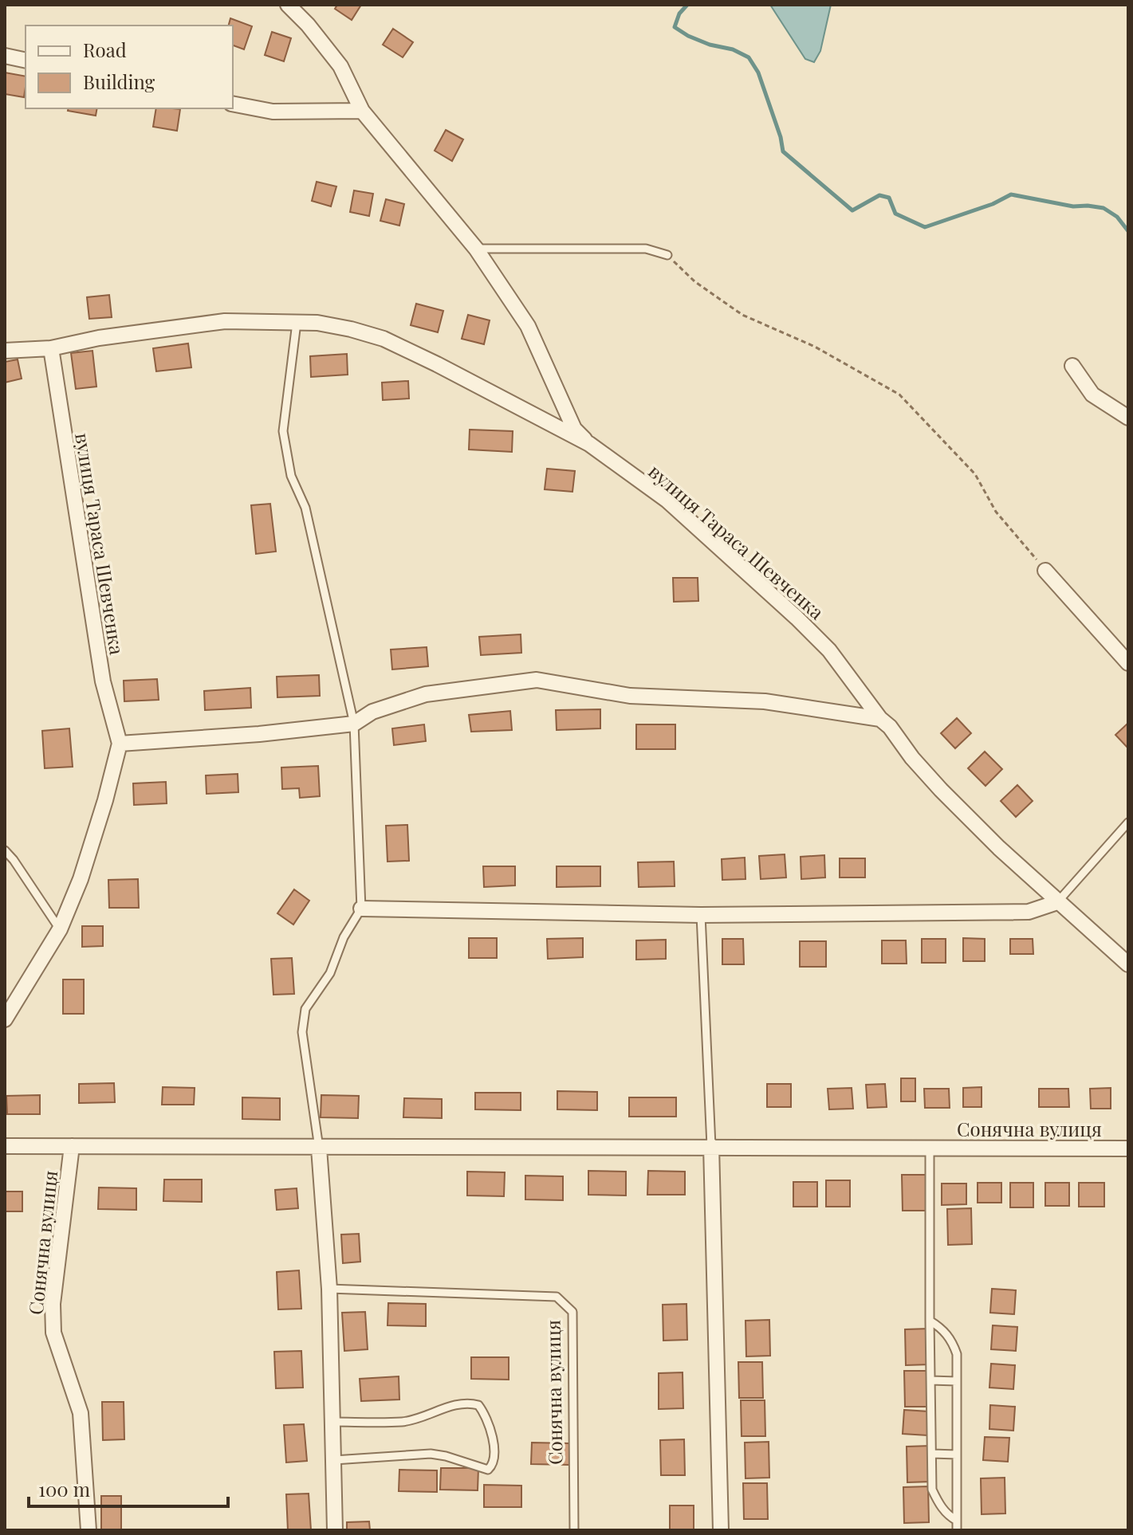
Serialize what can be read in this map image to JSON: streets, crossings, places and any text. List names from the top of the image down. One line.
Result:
{"streets":{"street":["вулиця Тараса Шевченка","Сонячна вулиця"]},"legend":["Road","Building"],"scale_bar":"100 m"}
